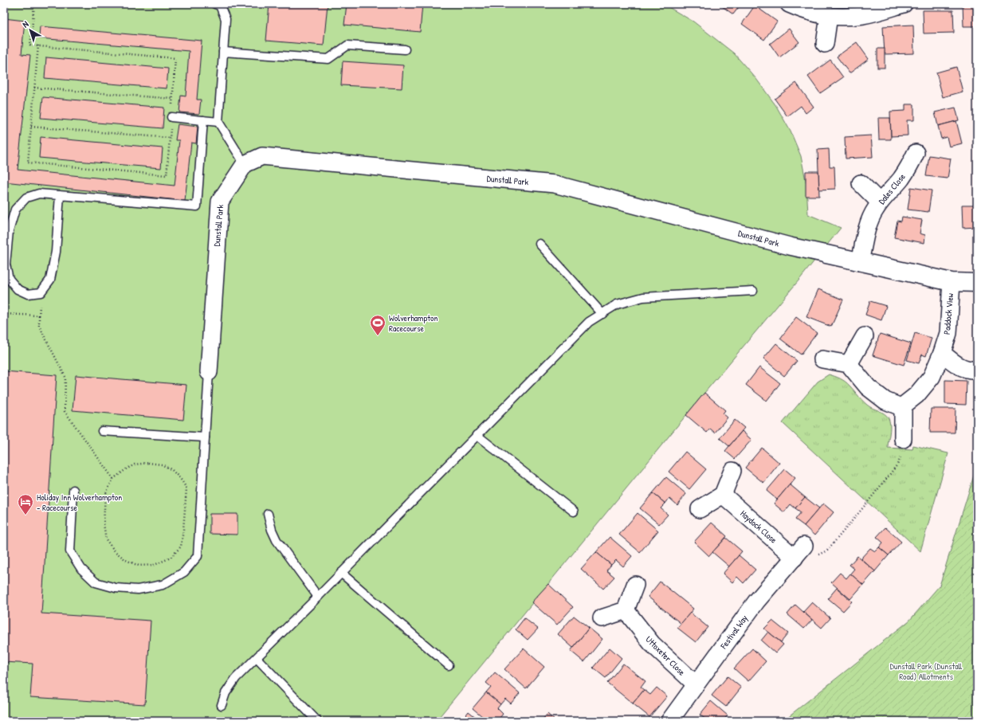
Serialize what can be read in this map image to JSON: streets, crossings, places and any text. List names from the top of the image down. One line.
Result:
{"streets":{"street":["Dunstall Park","Dales Close","Paddock View","Haydock Close","Festival Way","Uttoxeter Close"]},"crossings":[["Dunstall Park","Dales Close"],["Dunstall Park","Paddock View"],["Haydock Close","Festival Way"],["Festival Way","Uttoxeter Close"]],"parks":["Dunstall Park (Dunstall Road) Allotments"],"places":{"sports":["Wolverhampton Racecourse"],"hotel":["Holiday Inn Wolverhampton - Racecourse"]},"north":"top left"}
